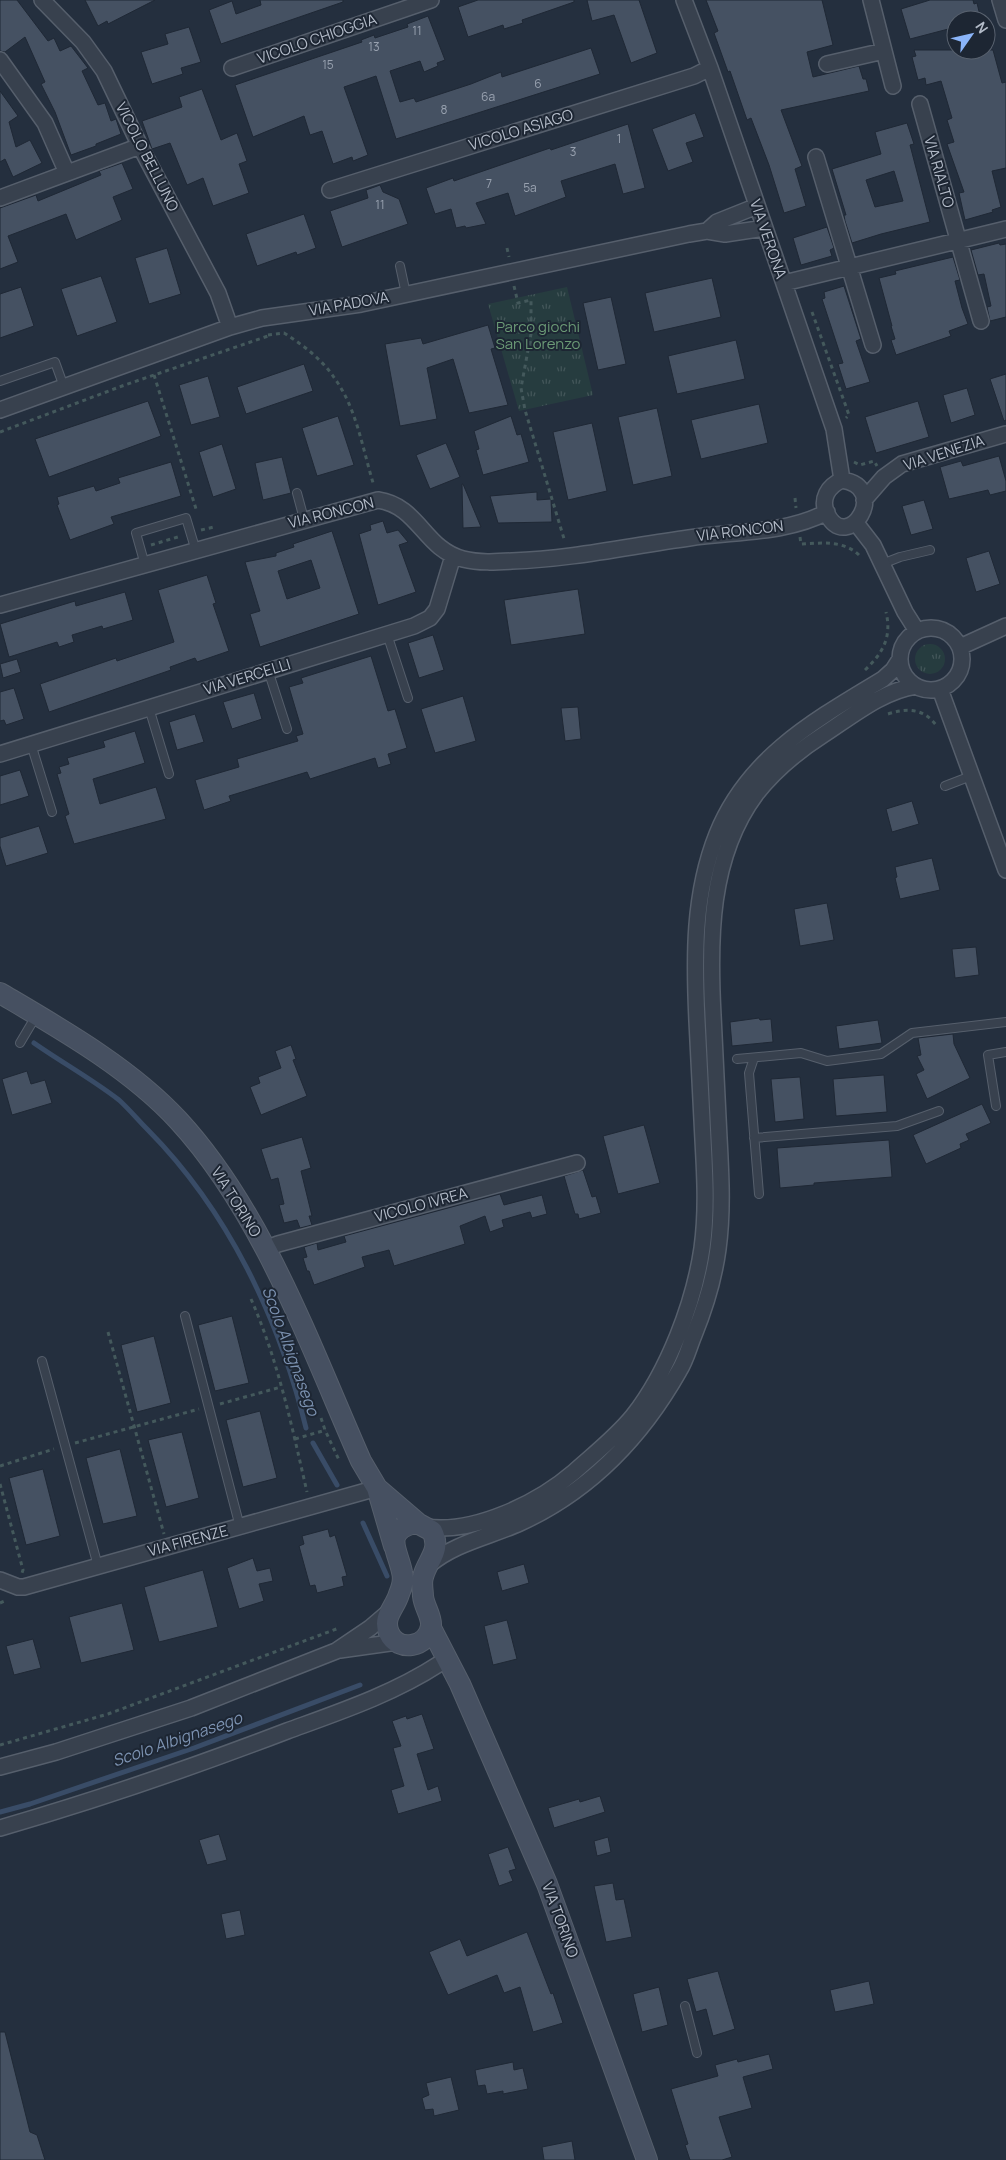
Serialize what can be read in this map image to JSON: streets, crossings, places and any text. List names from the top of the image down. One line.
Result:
{"streets":{"street":["VICOLO CHIOGGIA","VICOLO ASIAGO","VICOLO BELLUNO","VIA RIALTO","VIA VERONA","VIA PADOVA","VIA VENEZIA","VIA RONCON","VIA VERCELLI","VIA TORINO","VICOLO IVREA","VIA FIRENZE"]},"crossings":[["VICOLO ASIAGO","VIA VERONA"],["VICOLO BELLUNO","VIA PADOVA"],["VIA VERONA","VIA PADOVA"],["VIA VERONA","VIA VENEZIA"],["VIA VERONA","VIA RONCON"],["VIA VENEZIA","VIA RONCON"],["VIA RONCON","VIA VERCELLI"],["VIA TORINO","VICOLO IVREA"],["VIA TORINO","VIA FIRENZE"]],"water":["Scolo Albignasego"],"parks":["Parco giochi San Lorenzo"],"house_numbers":["11","13","15","6","6a","8","1","3","7","5a","11"],"north":"top right"}
